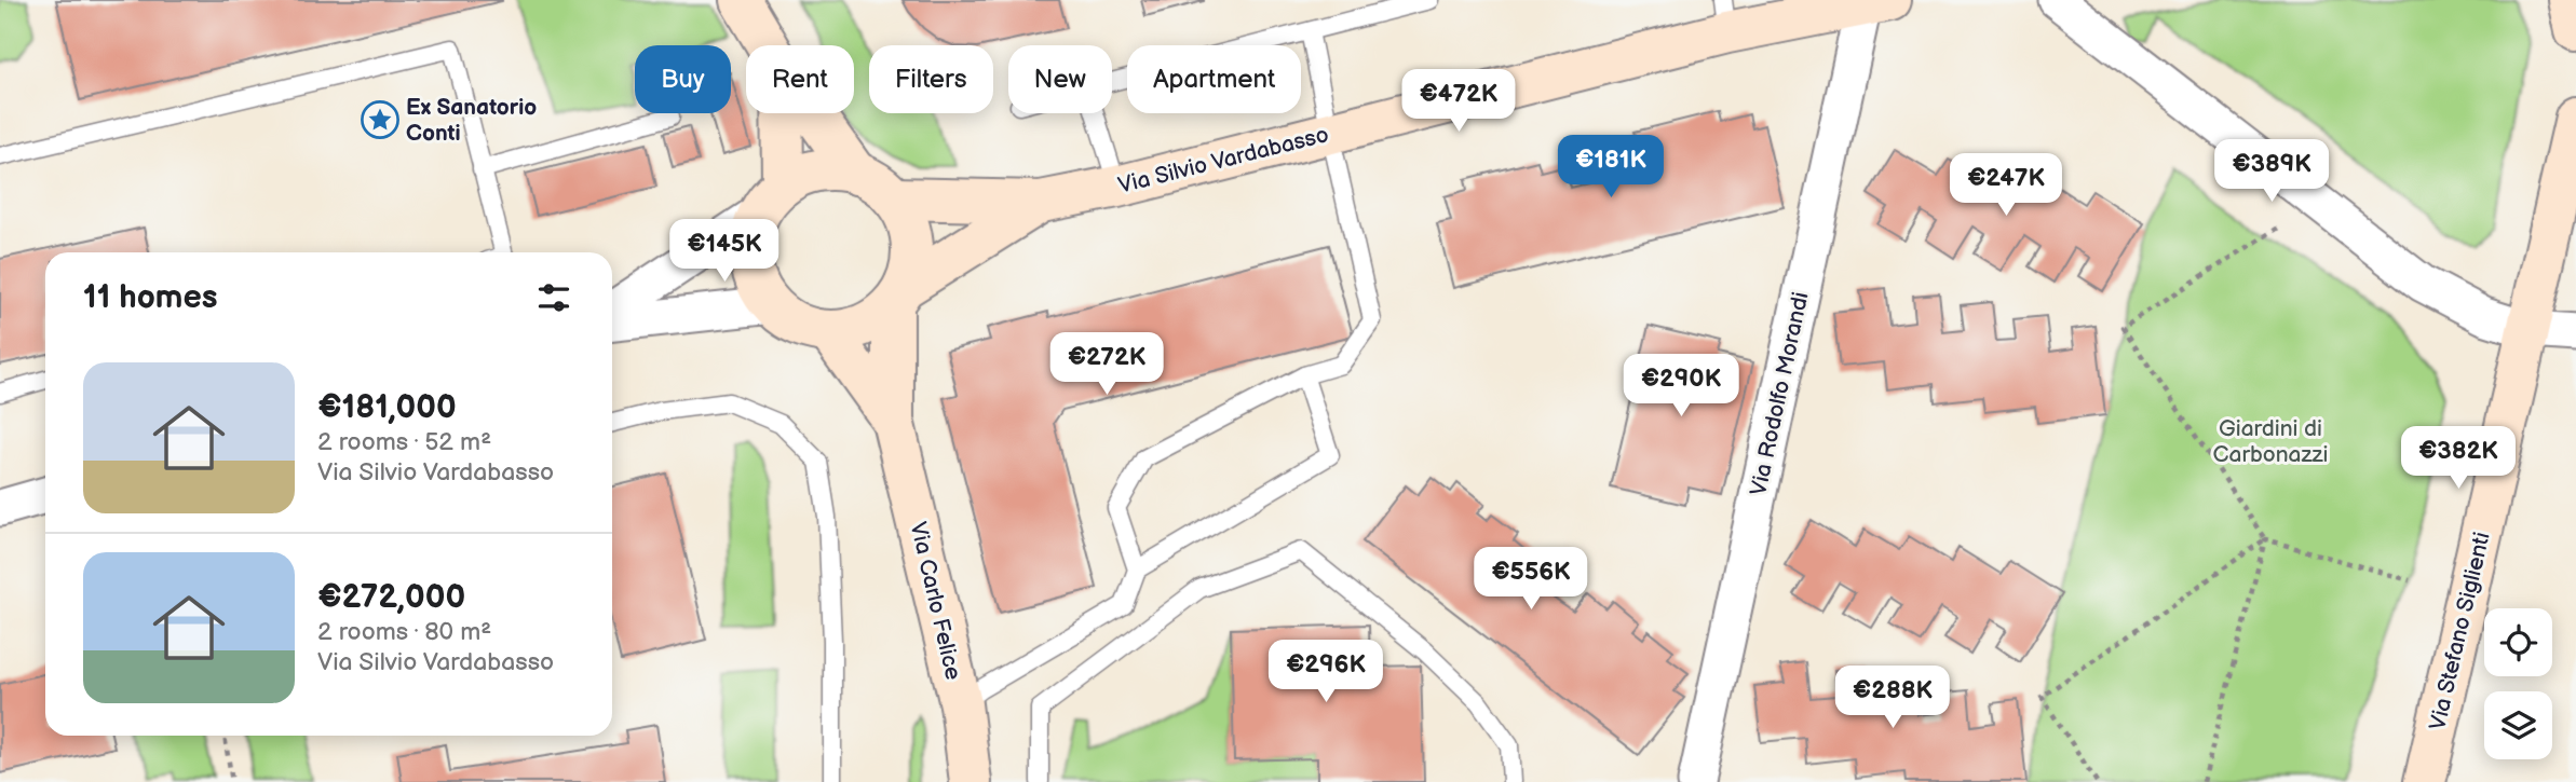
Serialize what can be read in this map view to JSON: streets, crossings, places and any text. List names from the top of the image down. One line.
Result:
{"streets":{"main road":["Via Silvio Vardabasso","Via Carlo Felice","Via Stefano Siglienti"],"street":["Via Rodolfo Morandi"]},"crossings":[["Via Silvio Vardabasso","Via Rodolfo Morandi"],["Via Silvio Vardabasso","Via Carlo Felice"]],"parks":["Giardini di Carbonazzi"],"places":{"place":["Ex Sanatorio Conti"]},"page":{"chip":["Buy","Rent","Filters","New","Apartment"],"price":["€472K","€181K","€389K","€247K","€145K","€272K","€290K","€382K","€556K","€296K","€288K"],"heading":"11 homes","list":[{"name":"€181,000","note":"2 rooms · 52 m² · Via Silvio Vardabasso"},{"name":"€272,000","note":"2 rooms · 80 m² · Via Silvio Vardabasso"}]}}
